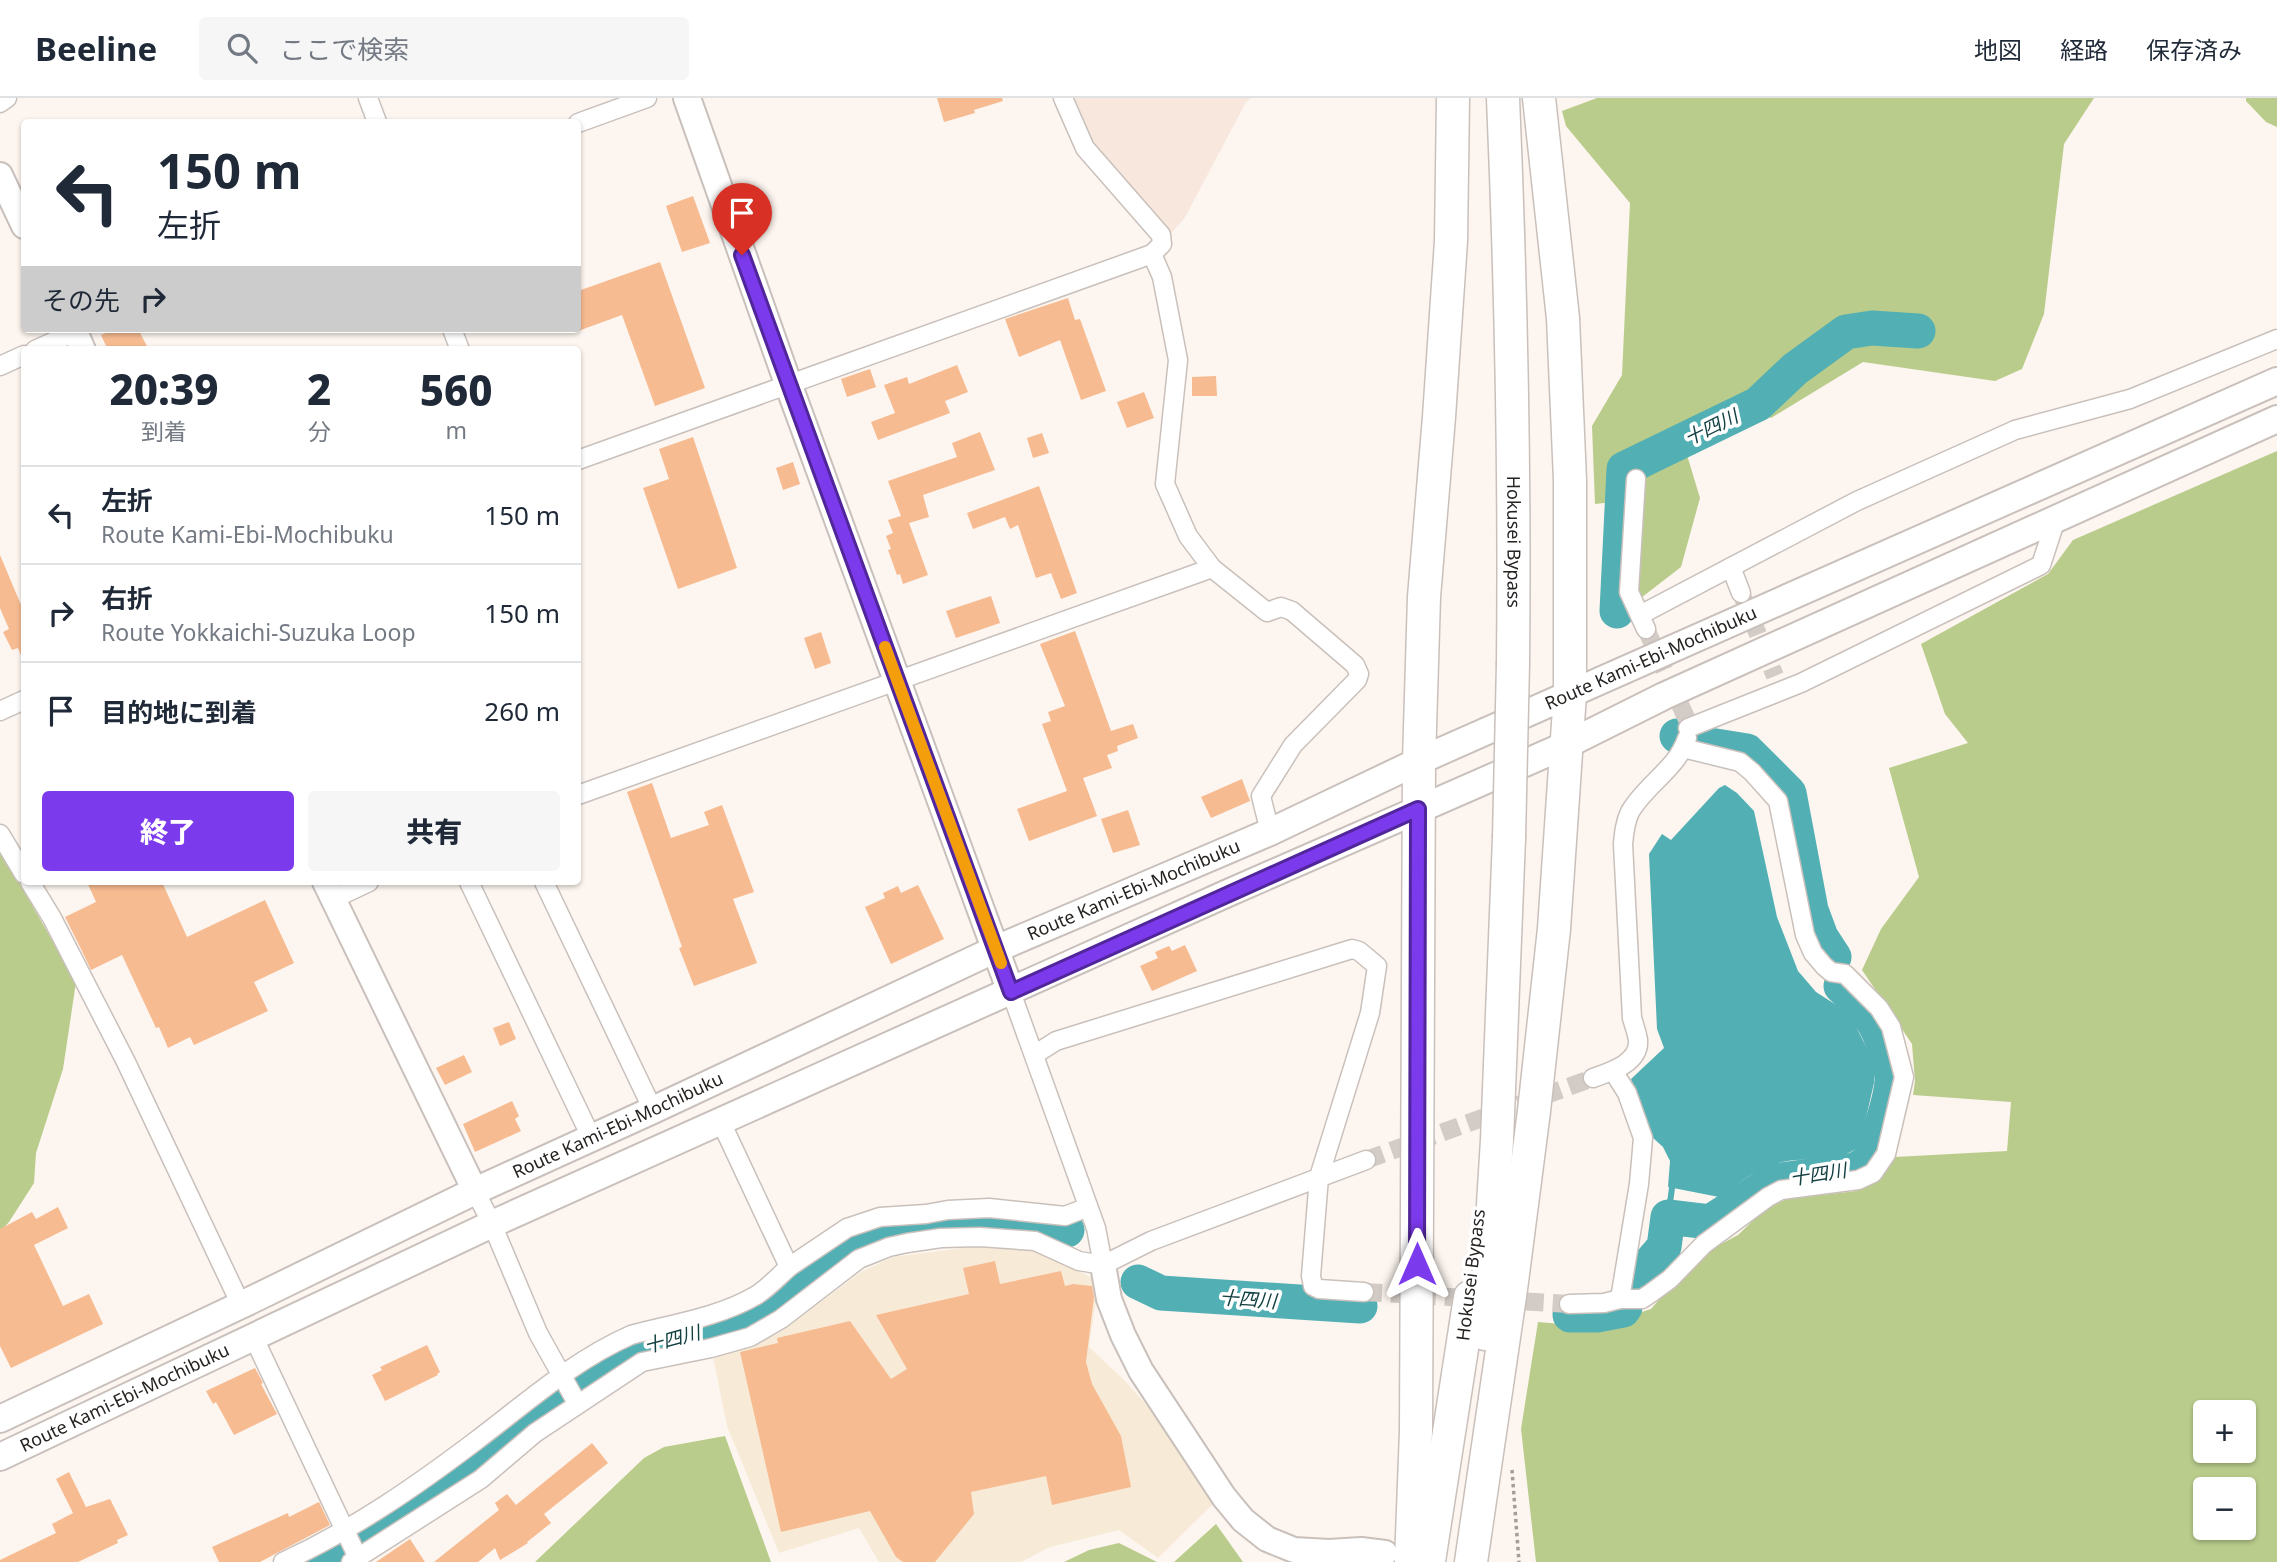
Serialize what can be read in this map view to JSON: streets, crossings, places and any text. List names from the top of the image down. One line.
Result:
{"streets":{"highway":["Hokusei Bypass"],"main road":["Route Kami-Ebi-Mochibuku"]},"water":["十四川"],"page":{"header":"Beeline","search":"ここで検索","nav":["地図","経路","保存済み"],"turn":["150 m","左折"],"then":"その先","eta":["20:39","到着","2","分","560","m"],"list":[{"name":"左折","note":"Route Kami-Ebi-Mochibuku","value":"150 m"},{"name":"右折","note":"Route Yokkaichi-Suzuka Loop","value":"150 m"},{"name":"目的地に到着","value":"260 m"}],"buttons":["終了","共有"],"map_buttons":["+","−"]}}
